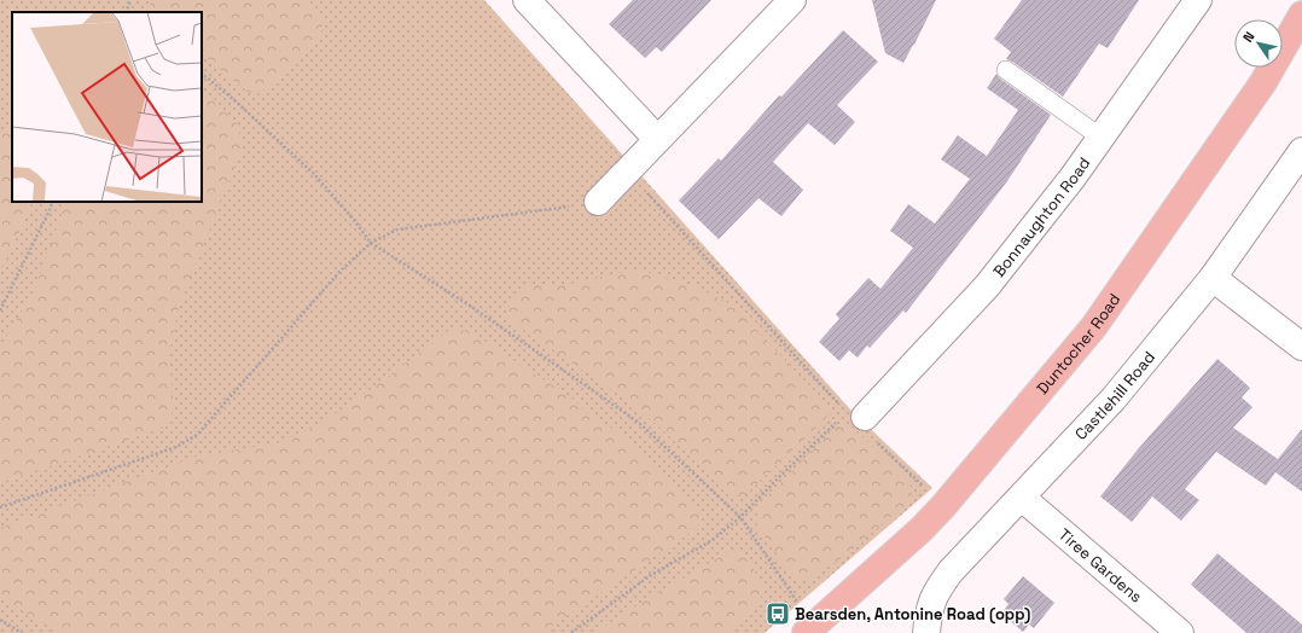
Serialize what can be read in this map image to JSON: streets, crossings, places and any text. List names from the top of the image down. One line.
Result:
{"streets":{"main road":["Duntocher Road"],"street":["Bonnaughton Road","Castlehill Road","Tiree Gardens"]},"crossings":[["Castlehill Road","Tiree Gardens"]],"places":{"bus stop":["Bearsden, Antonine Road (opp)"]},"north":"top left"}
